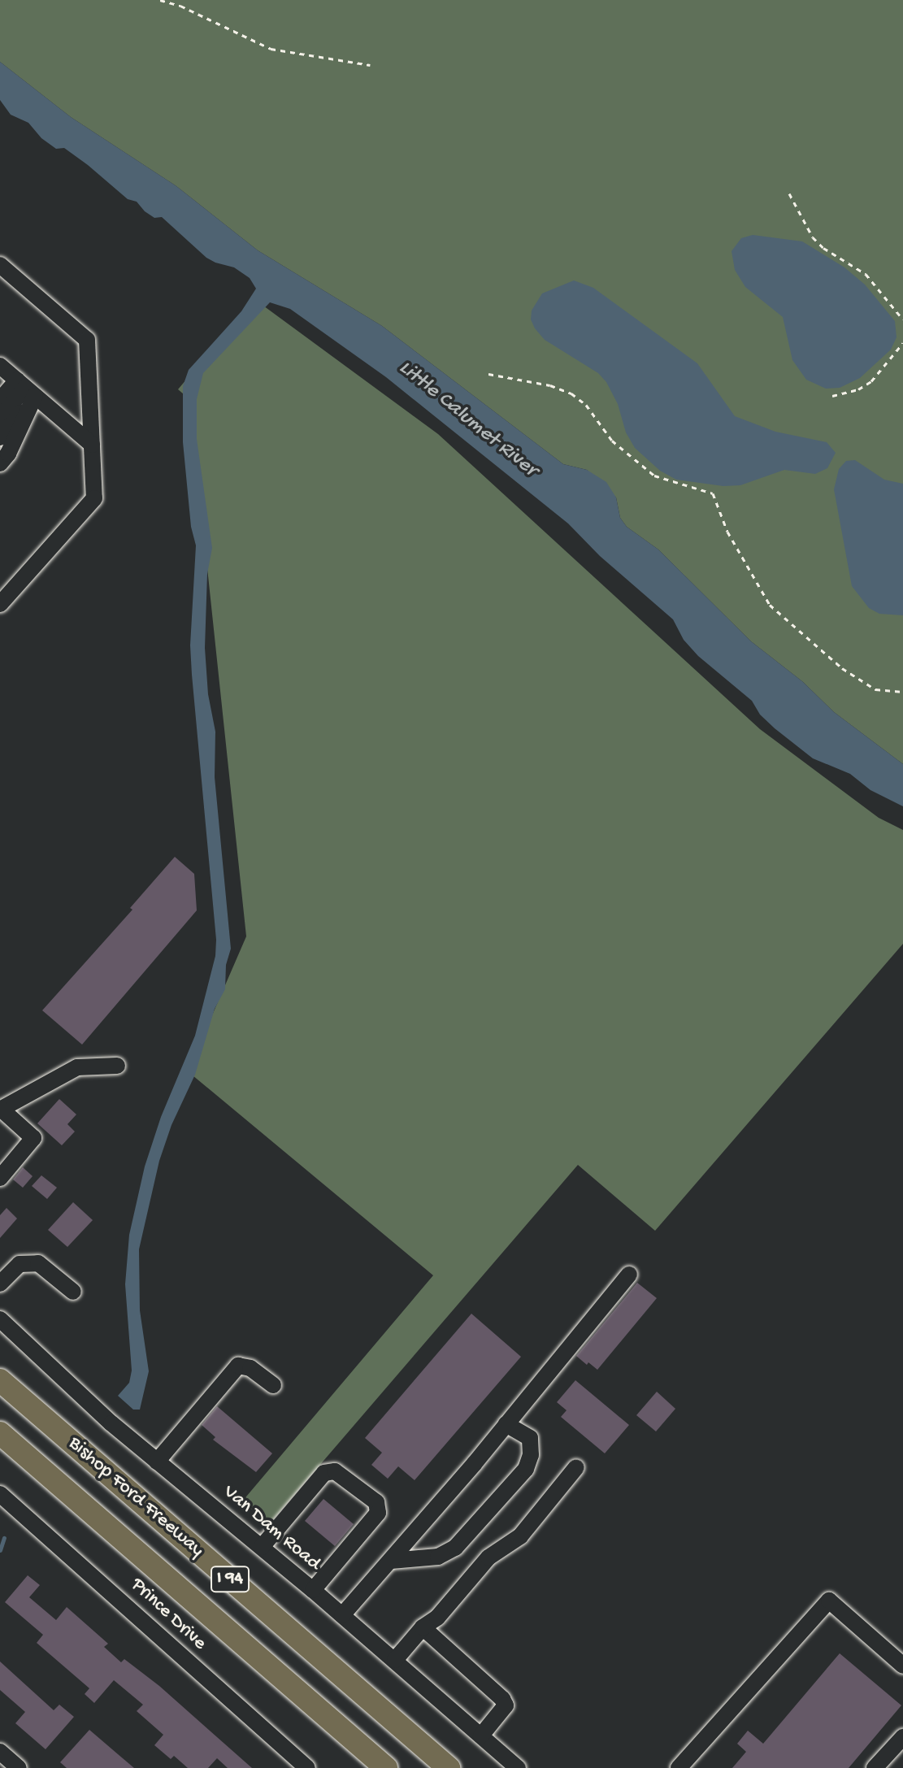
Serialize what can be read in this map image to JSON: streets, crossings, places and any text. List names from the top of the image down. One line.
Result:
{"streets":{"highway":["Bishop Ford Freeway","I 94"],"street":["Van Dam Road","Prince Drive"]},"water":["Little Calumet River"]}
